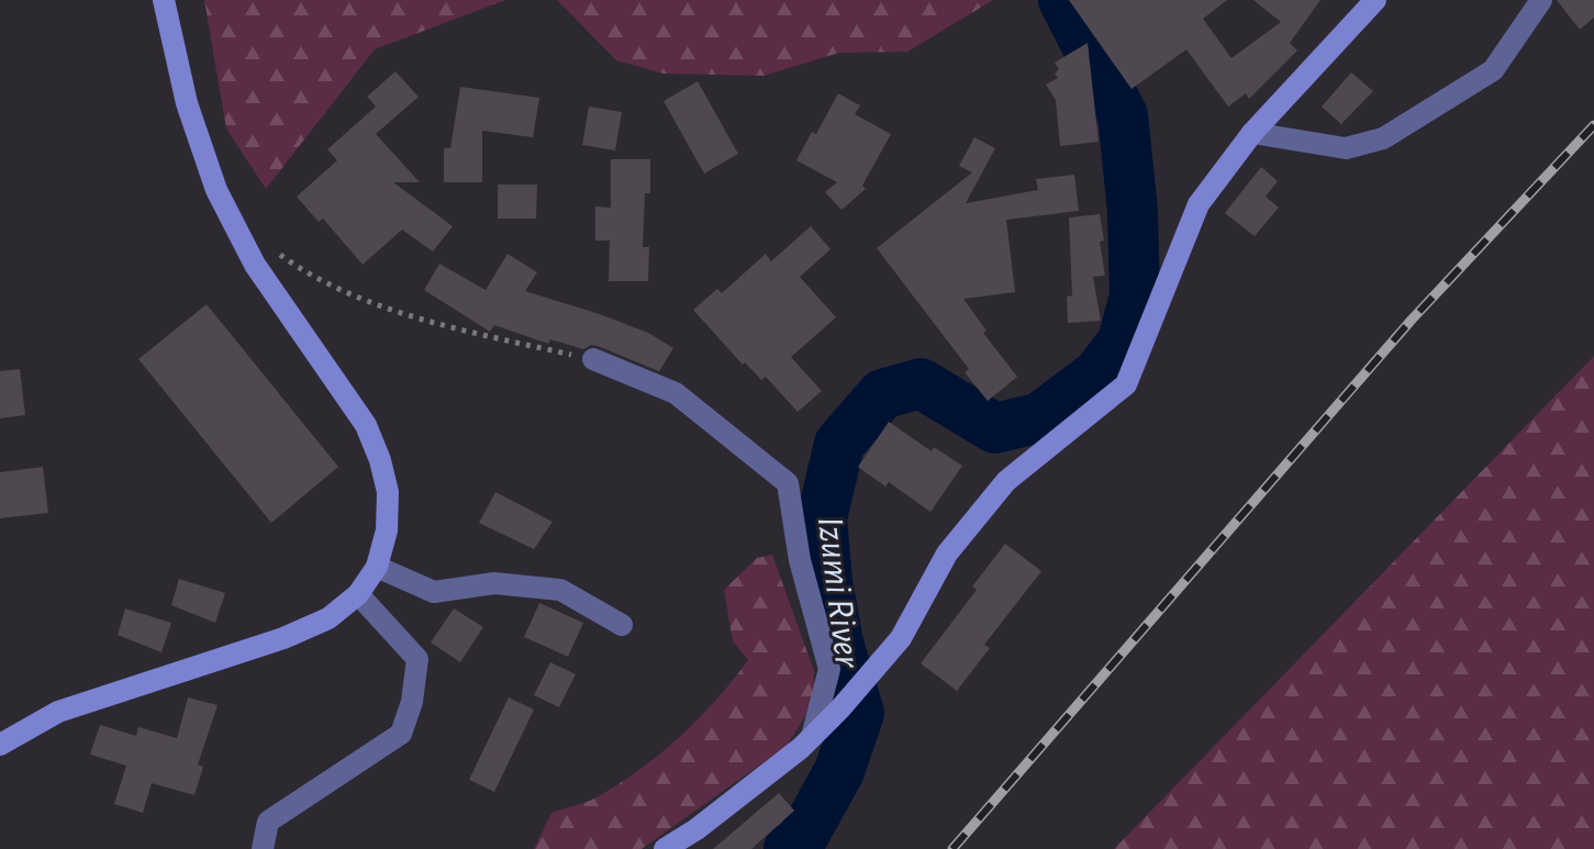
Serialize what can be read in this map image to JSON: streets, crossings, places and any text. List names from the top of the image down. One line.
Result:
{"water":["Izumi River"]}
